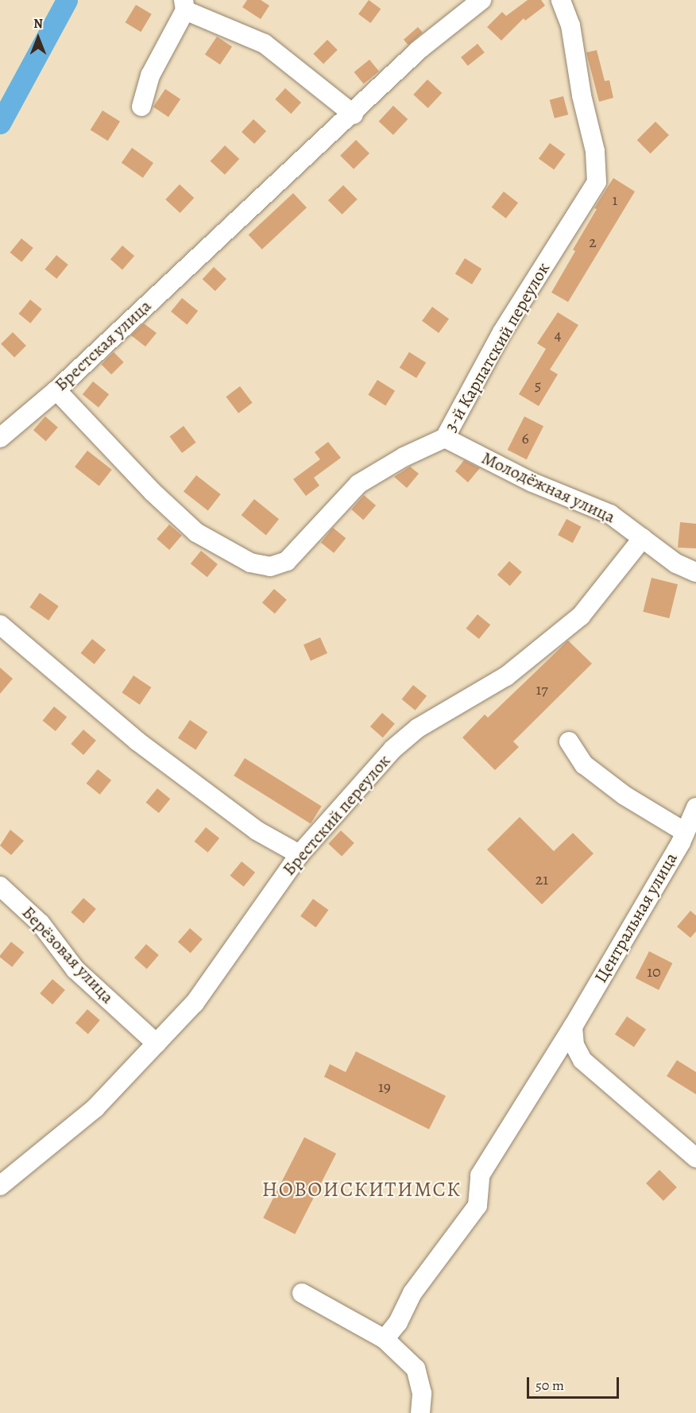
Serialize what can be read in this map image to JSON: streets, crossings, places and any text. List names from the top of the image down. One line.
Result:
{"streets":{"street":["Брестская улица","3-й Карпатский переулок","Молодёжная улица","Брестский переулок","Центральная улица","Берёзовая улица"]},"crossings":[["Брестская улица","3-й Карпатский переулок"],["3-й Карпатский переулок","Молодёжная улица"],["Молодёжная улица","Брестский переулок"],["Брестский переулок","Берёзовая улица"]],"districts":["НОВОИСКИТИМСК"],"house_numbers":["1","2","4","5","6","17","21","10","19"],"scale_bar":"50 m","north":"top"}
